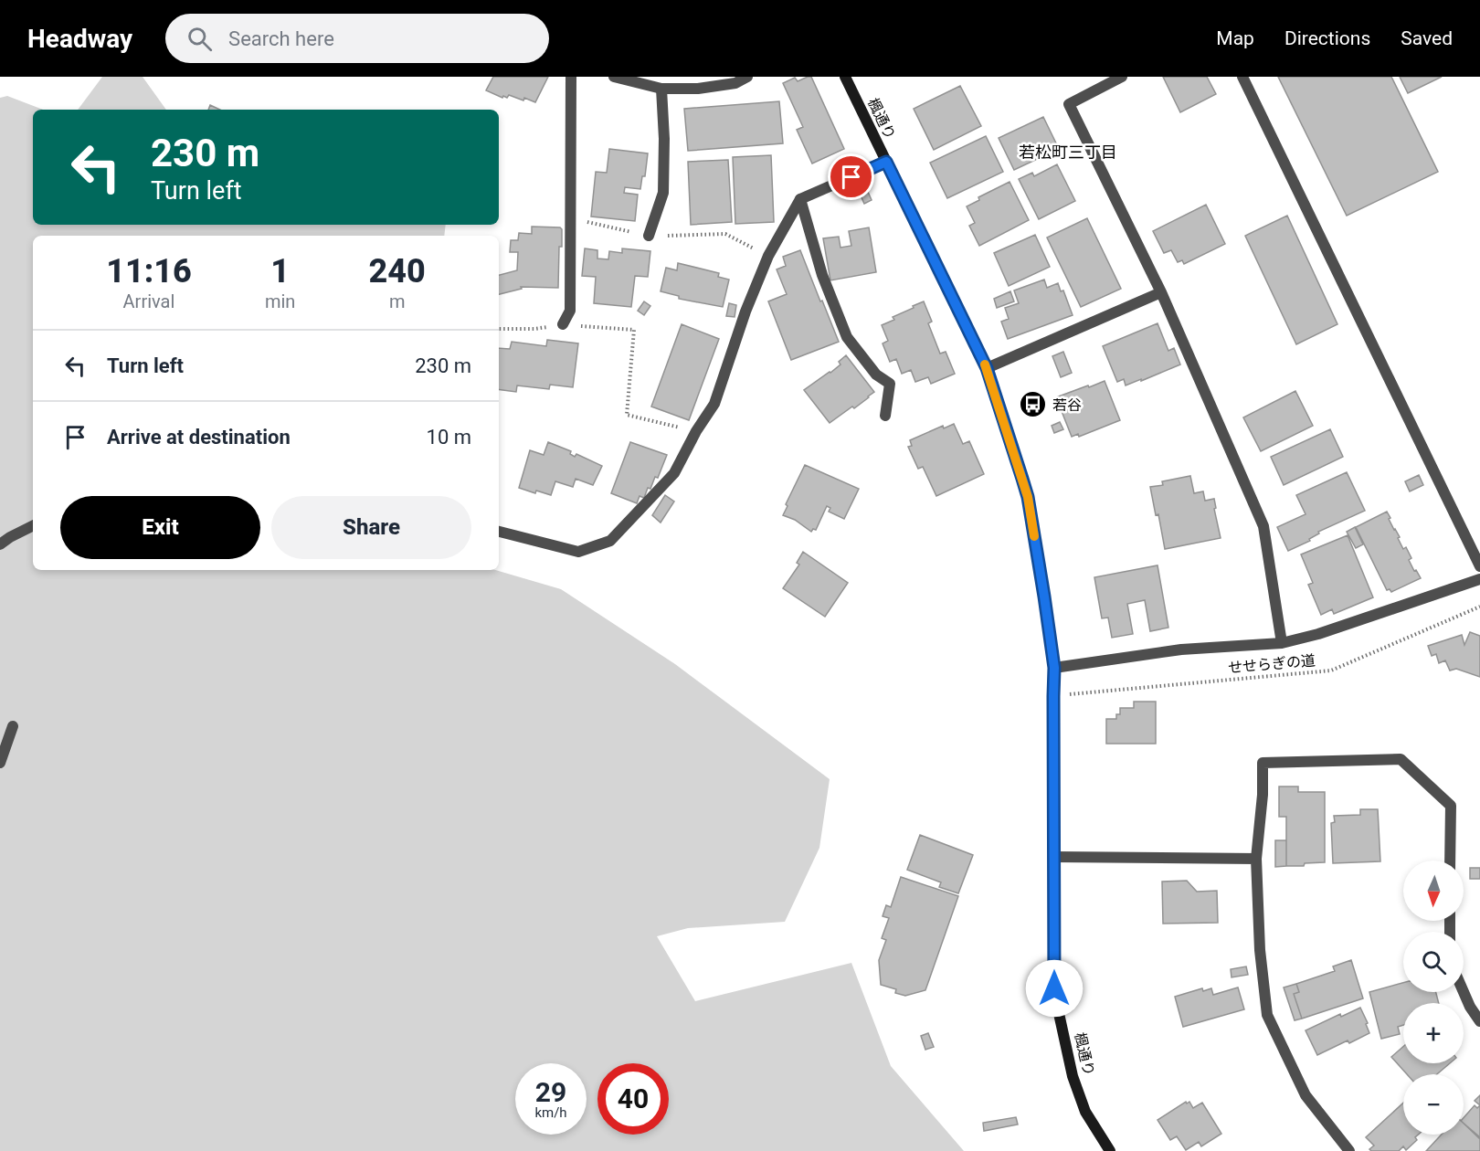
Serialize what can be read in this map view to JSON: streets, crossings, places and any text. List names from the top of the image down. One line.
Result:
{"streets":{"street":["楓通り"],"path":["せせらぎの道"]},"crossings":[["楓通り","せせらぎの道"]],"districts":["若松町三丁目"],"places":{"bus stop":["若谷"]},"north":"bottom","page":{"header":"Headway","search":"Search here","nav":["Map","Directions","Saved"],"turn":["230 m","Turn left"],"eta":["11:16","Arrival","1","min","240","m"],"list":[{"name":"Turn left","value":"230 m"},{"name":"Arrive at destination","value":"10 m"}],"buttons":["Exit","Share"],"map_buttons":["+","−"],"speed":"29 km/h","limit":"40"}}
